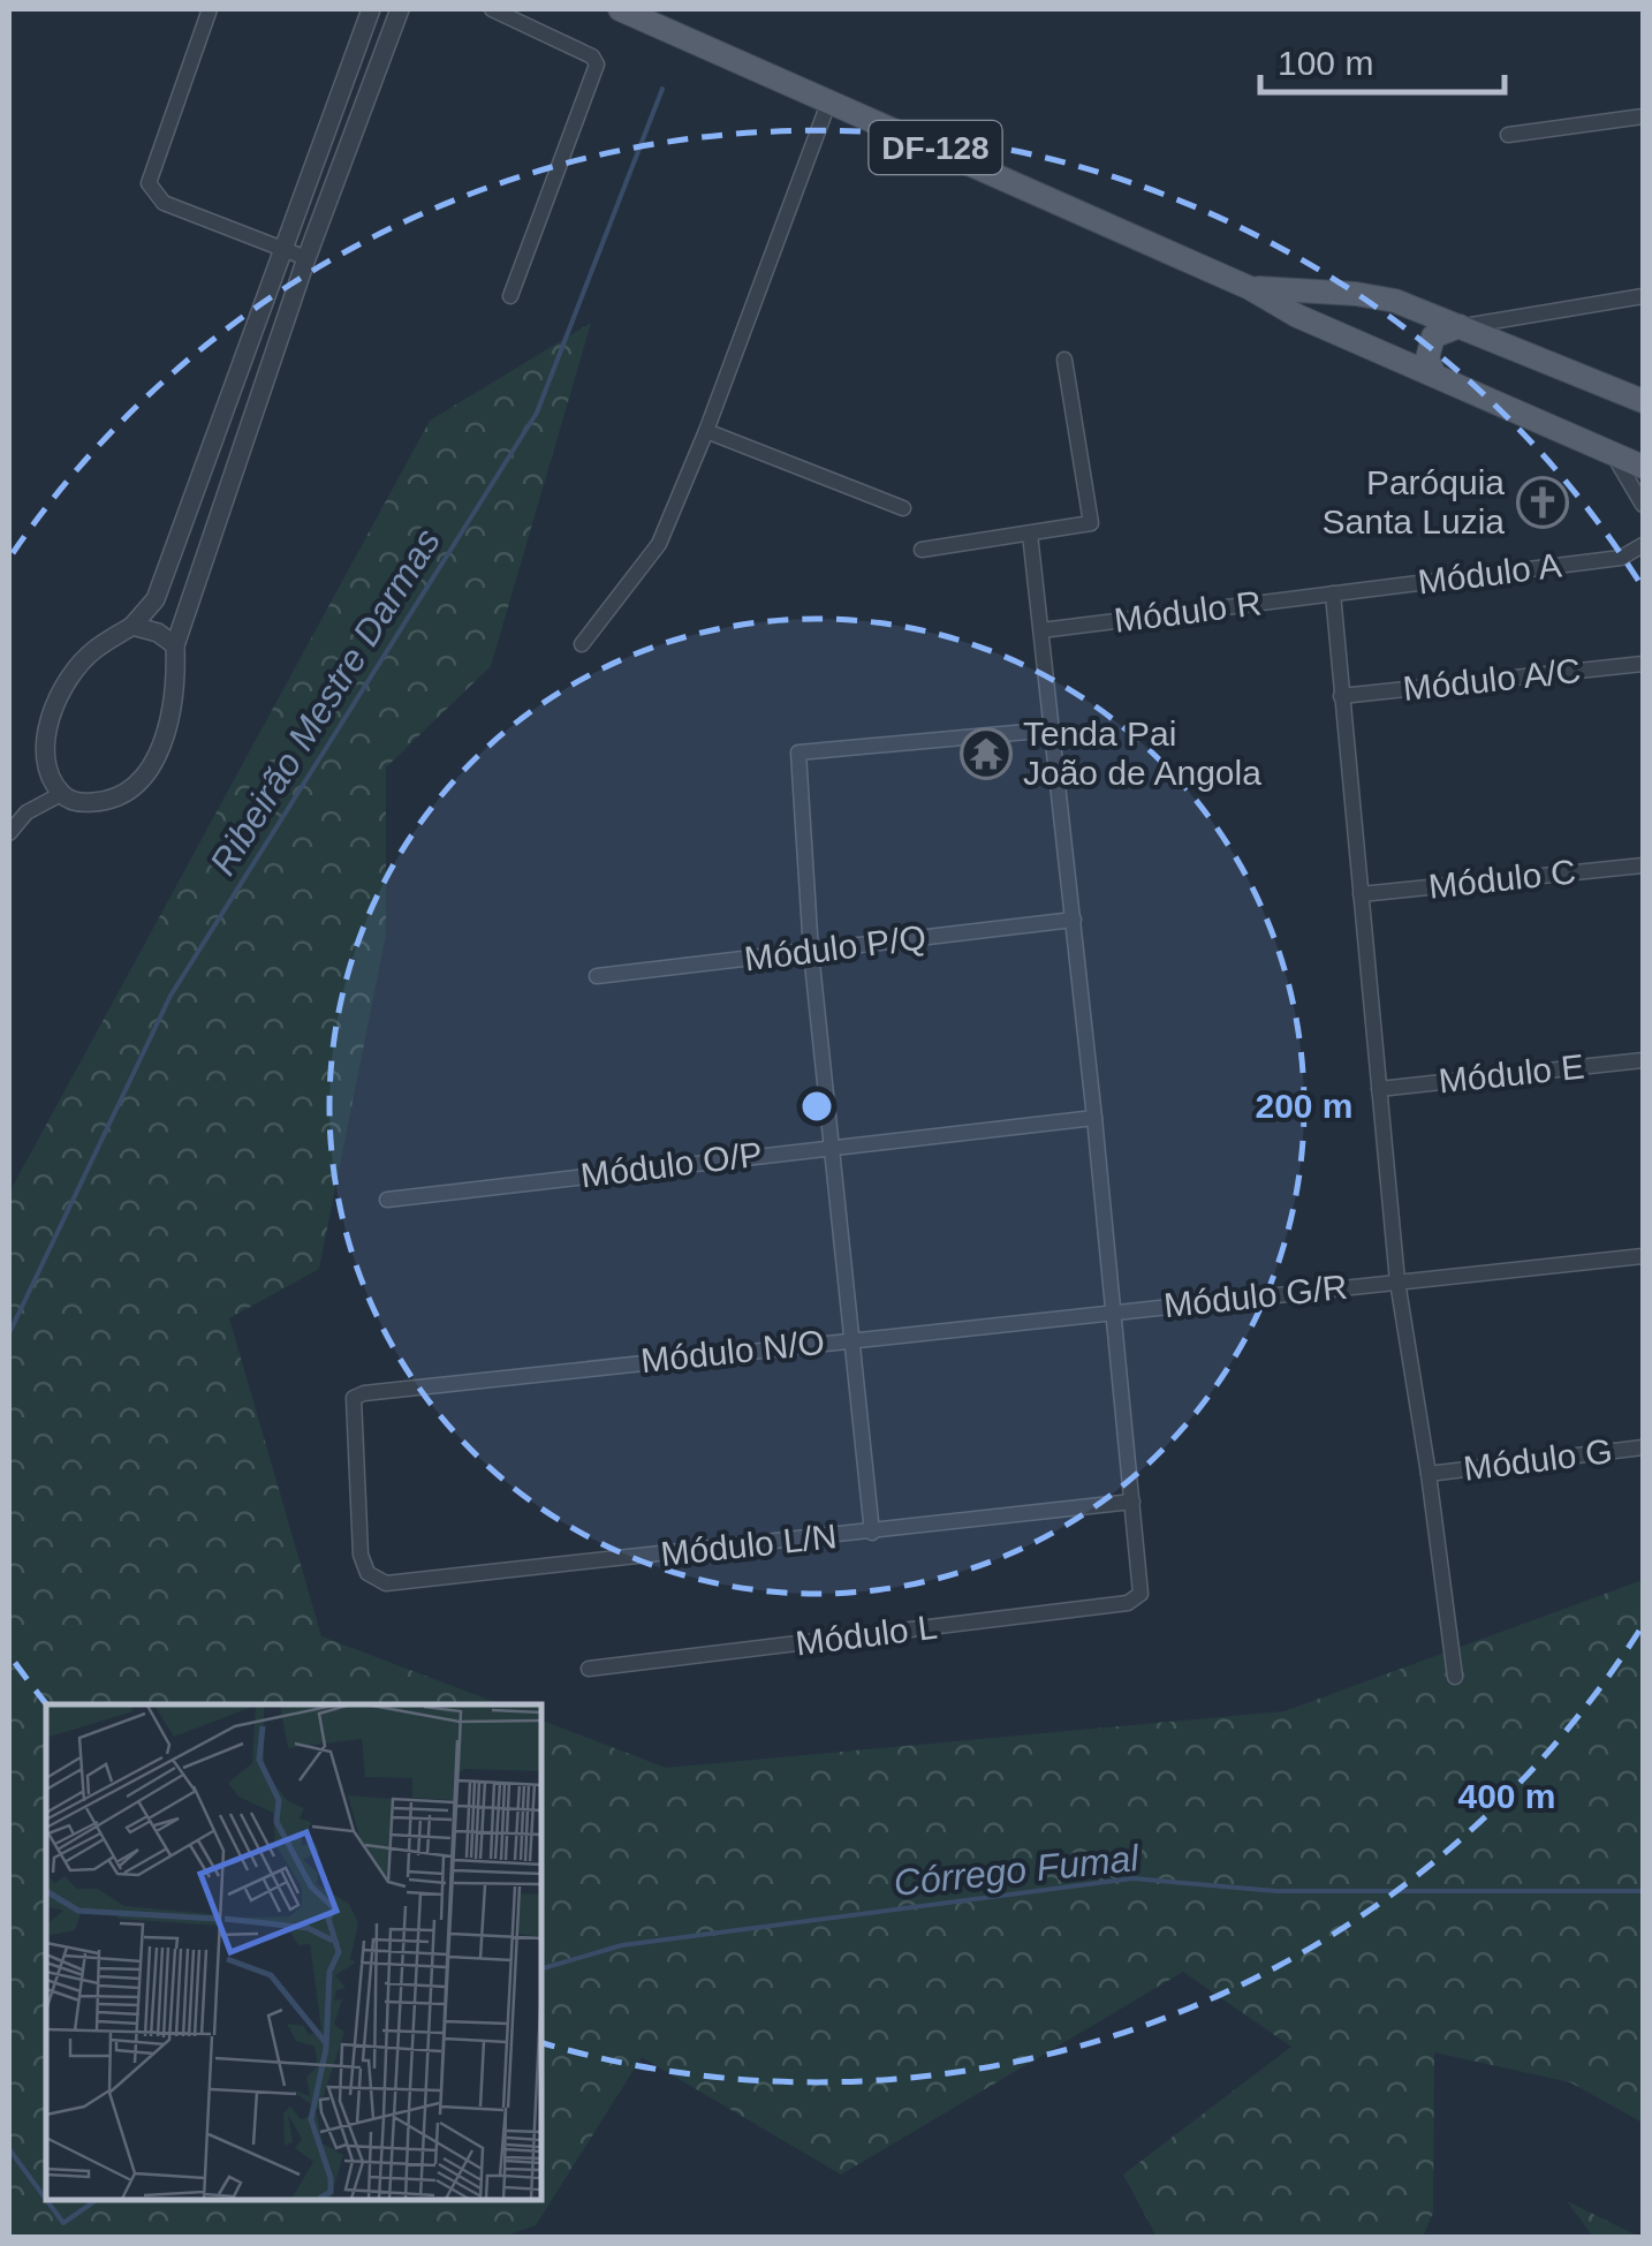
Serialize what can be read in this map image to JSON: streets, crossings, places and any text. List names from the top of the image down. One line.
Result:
{"streets":{"main road":["DF-128"],"street":["Módulo A","Módulo R","Módulo A/C","Módulo C","Módulo P/Q","Módulo E","Módulo O/P","Módulo G/R","Módulo N/O","Módulo G","Módulo L/N","Módulo L"]},"crossings":[["Módulo A","Módulo R"],["Módulo G/R","Módulo N/O"],["Módulo N/O","Módulo L/N"],["Módulo L/N","Módulo L"]],"water":["Ribeirão Mestre Darmas","Córrego Fumal"],"places":{"church":["Paróquia Santa Luzia"],"temple":["Tenda Pai João de Angola"]},"scale_bar":"100 m","rings":["200 m","400 m"]}
